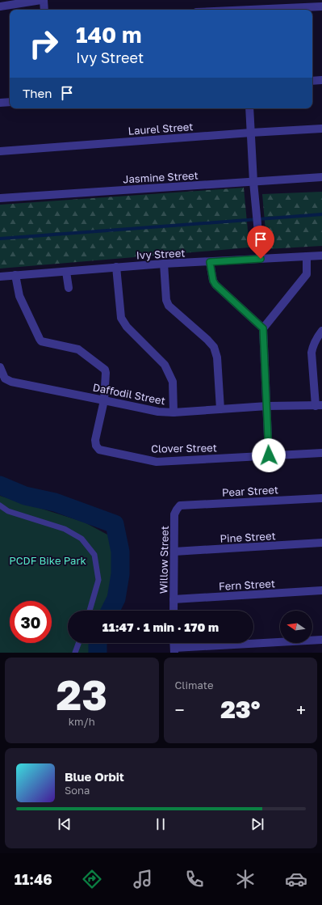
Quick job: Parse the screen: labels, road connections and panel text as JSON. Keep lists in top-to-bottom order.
{
  "streets": {
    "street": [
      "Laurel Street",
      "Jasmine Street",
      "Ivy Street",
      "Daffodil Street",
      "Clover Street",
      "Pear Street",
      "Pine Street",
      "Willow Street",
      "Fern Street"
    ]
  },
  "crossings": [
    ["Ivy Street", "Clover Street"],
    ["Daffodil Street", "Clover Street"],
    ["Pear Street", "Willow Street"],
    ["Pine Street", "Willow Street"],
    ["Willow Street", "Fern Street"]
  ],
  "parks": ["PCDF Bike Park"],
  "north": "left",
  "page": {
    "turn": ["140 m", "Ivy Street"],
    "then": "Then",
    "limit": "30",
    "trip": "11:47 · 1 min · 170 m",
    "tile": [
      ["23", "km/h"],
      "Climate"
    ],
    "heat": ["−", "23°", "+"],
    "song": ["Blue Orbit", "Sona"],
    "tabs": "11:46"
  }
}
